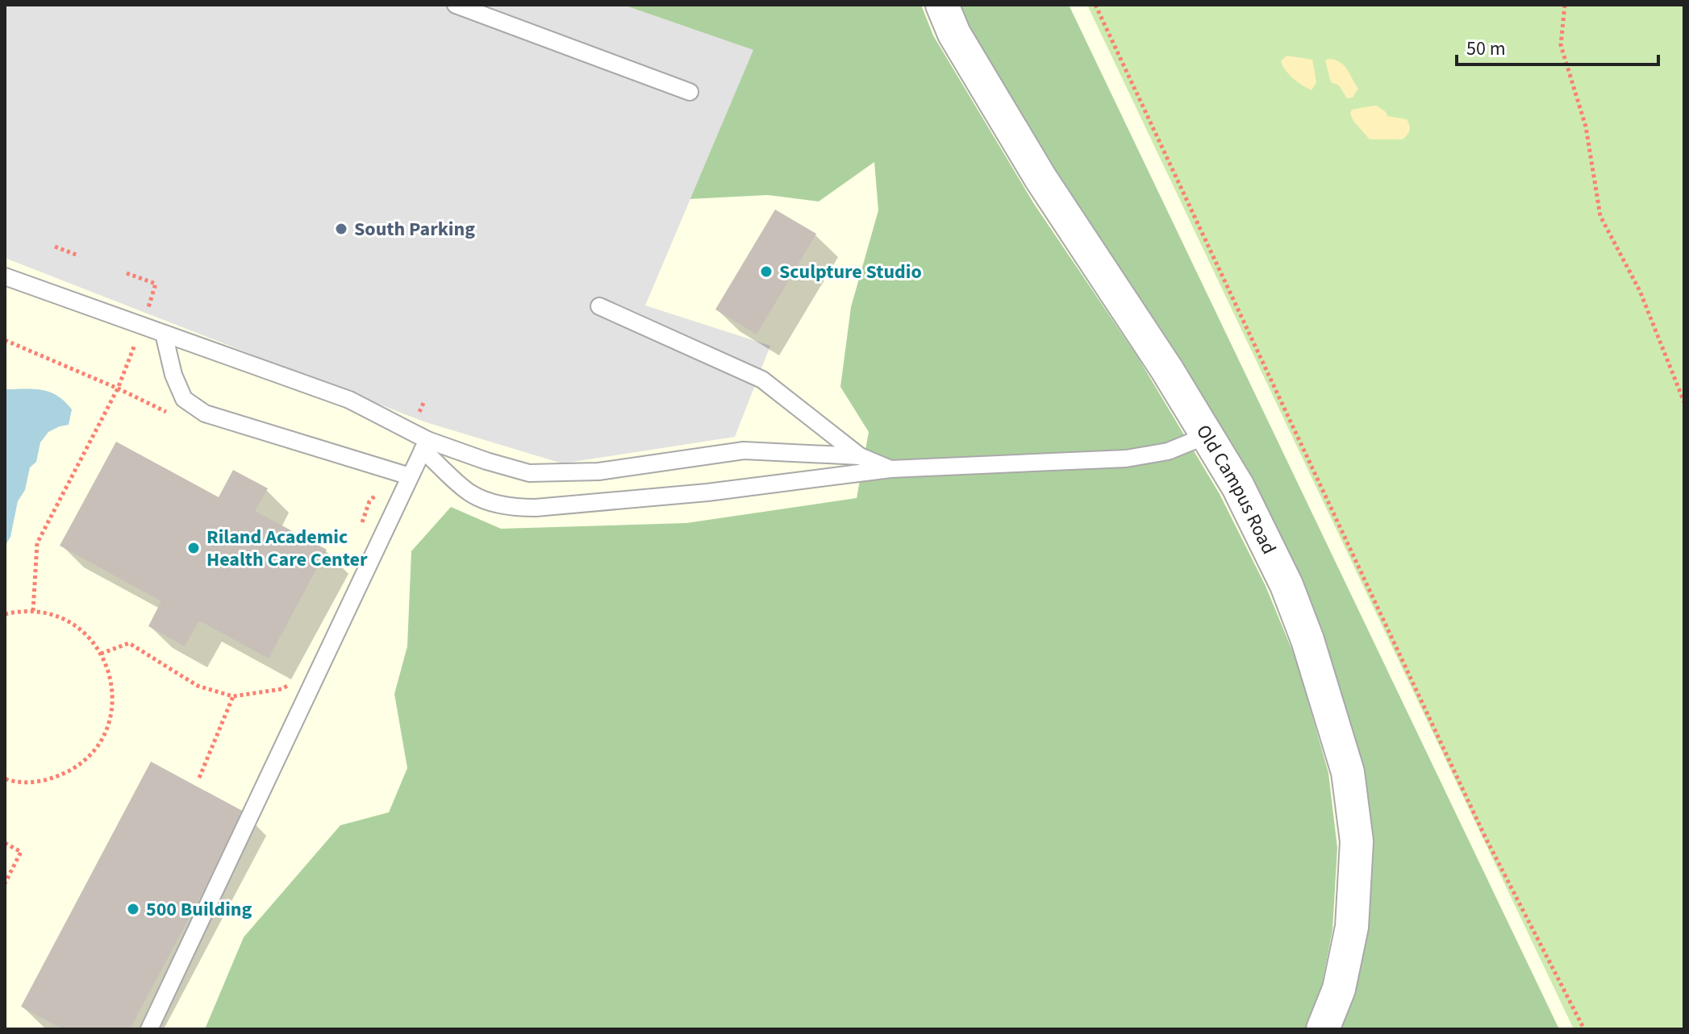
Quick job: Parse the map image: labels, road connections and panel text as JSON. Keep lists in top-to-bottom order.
{
  "streets": {
    "street": ["Old Campus Road"]
  },
  "places": [
    "South Parking",
    "Sculpture Studio",
    "Riland Academic Health Care Center",
    "500 Building"
  ],
  "scale_bar": "50 m"
}
